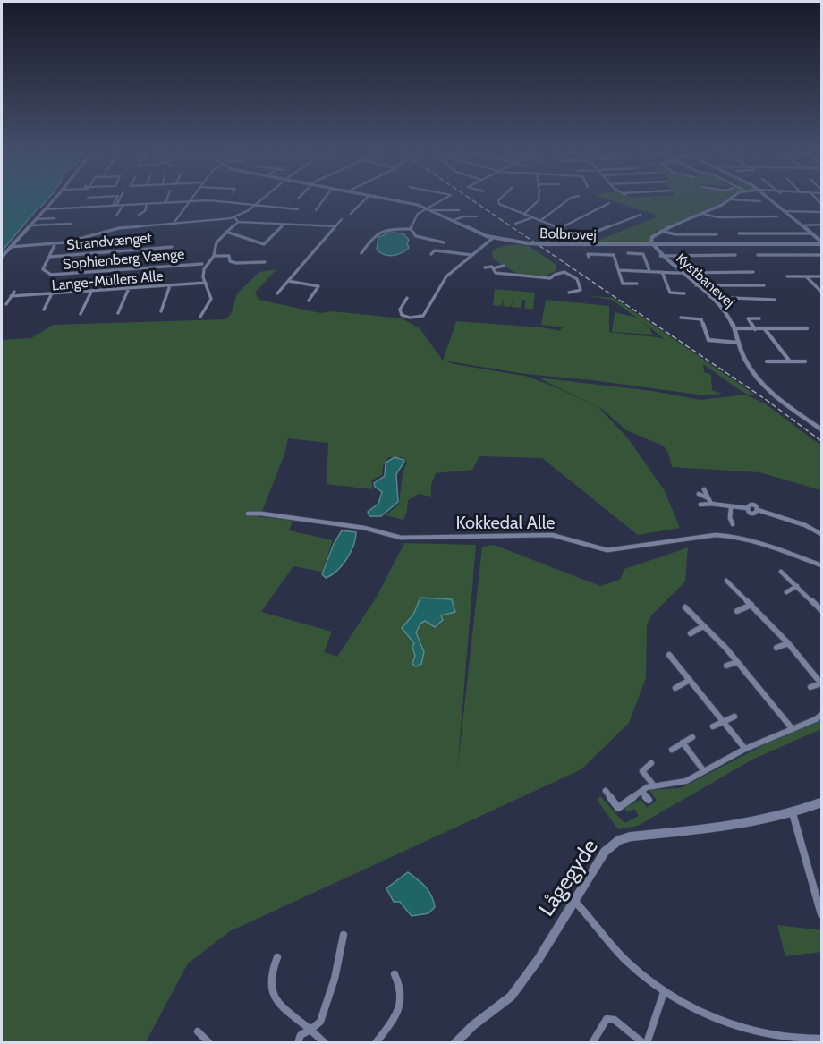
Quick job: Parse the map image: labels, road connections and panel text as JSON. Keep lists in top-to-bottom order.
{
  "streets": {
    "street": [
      "Bolbrovej",
      "Strandvænget",
      "Sophienberg Vænge",
      "Lange-Müllers Alle",
      "Kystbanevej",
      "Kokkedal Alle",
      "Lågegyde"
    ]
  },
  "crossings": [
    ["Bolbrovej", "Kystbanevej"],
    ["Strandvænget", "Sophienberg Vænge"]
  ]
}
